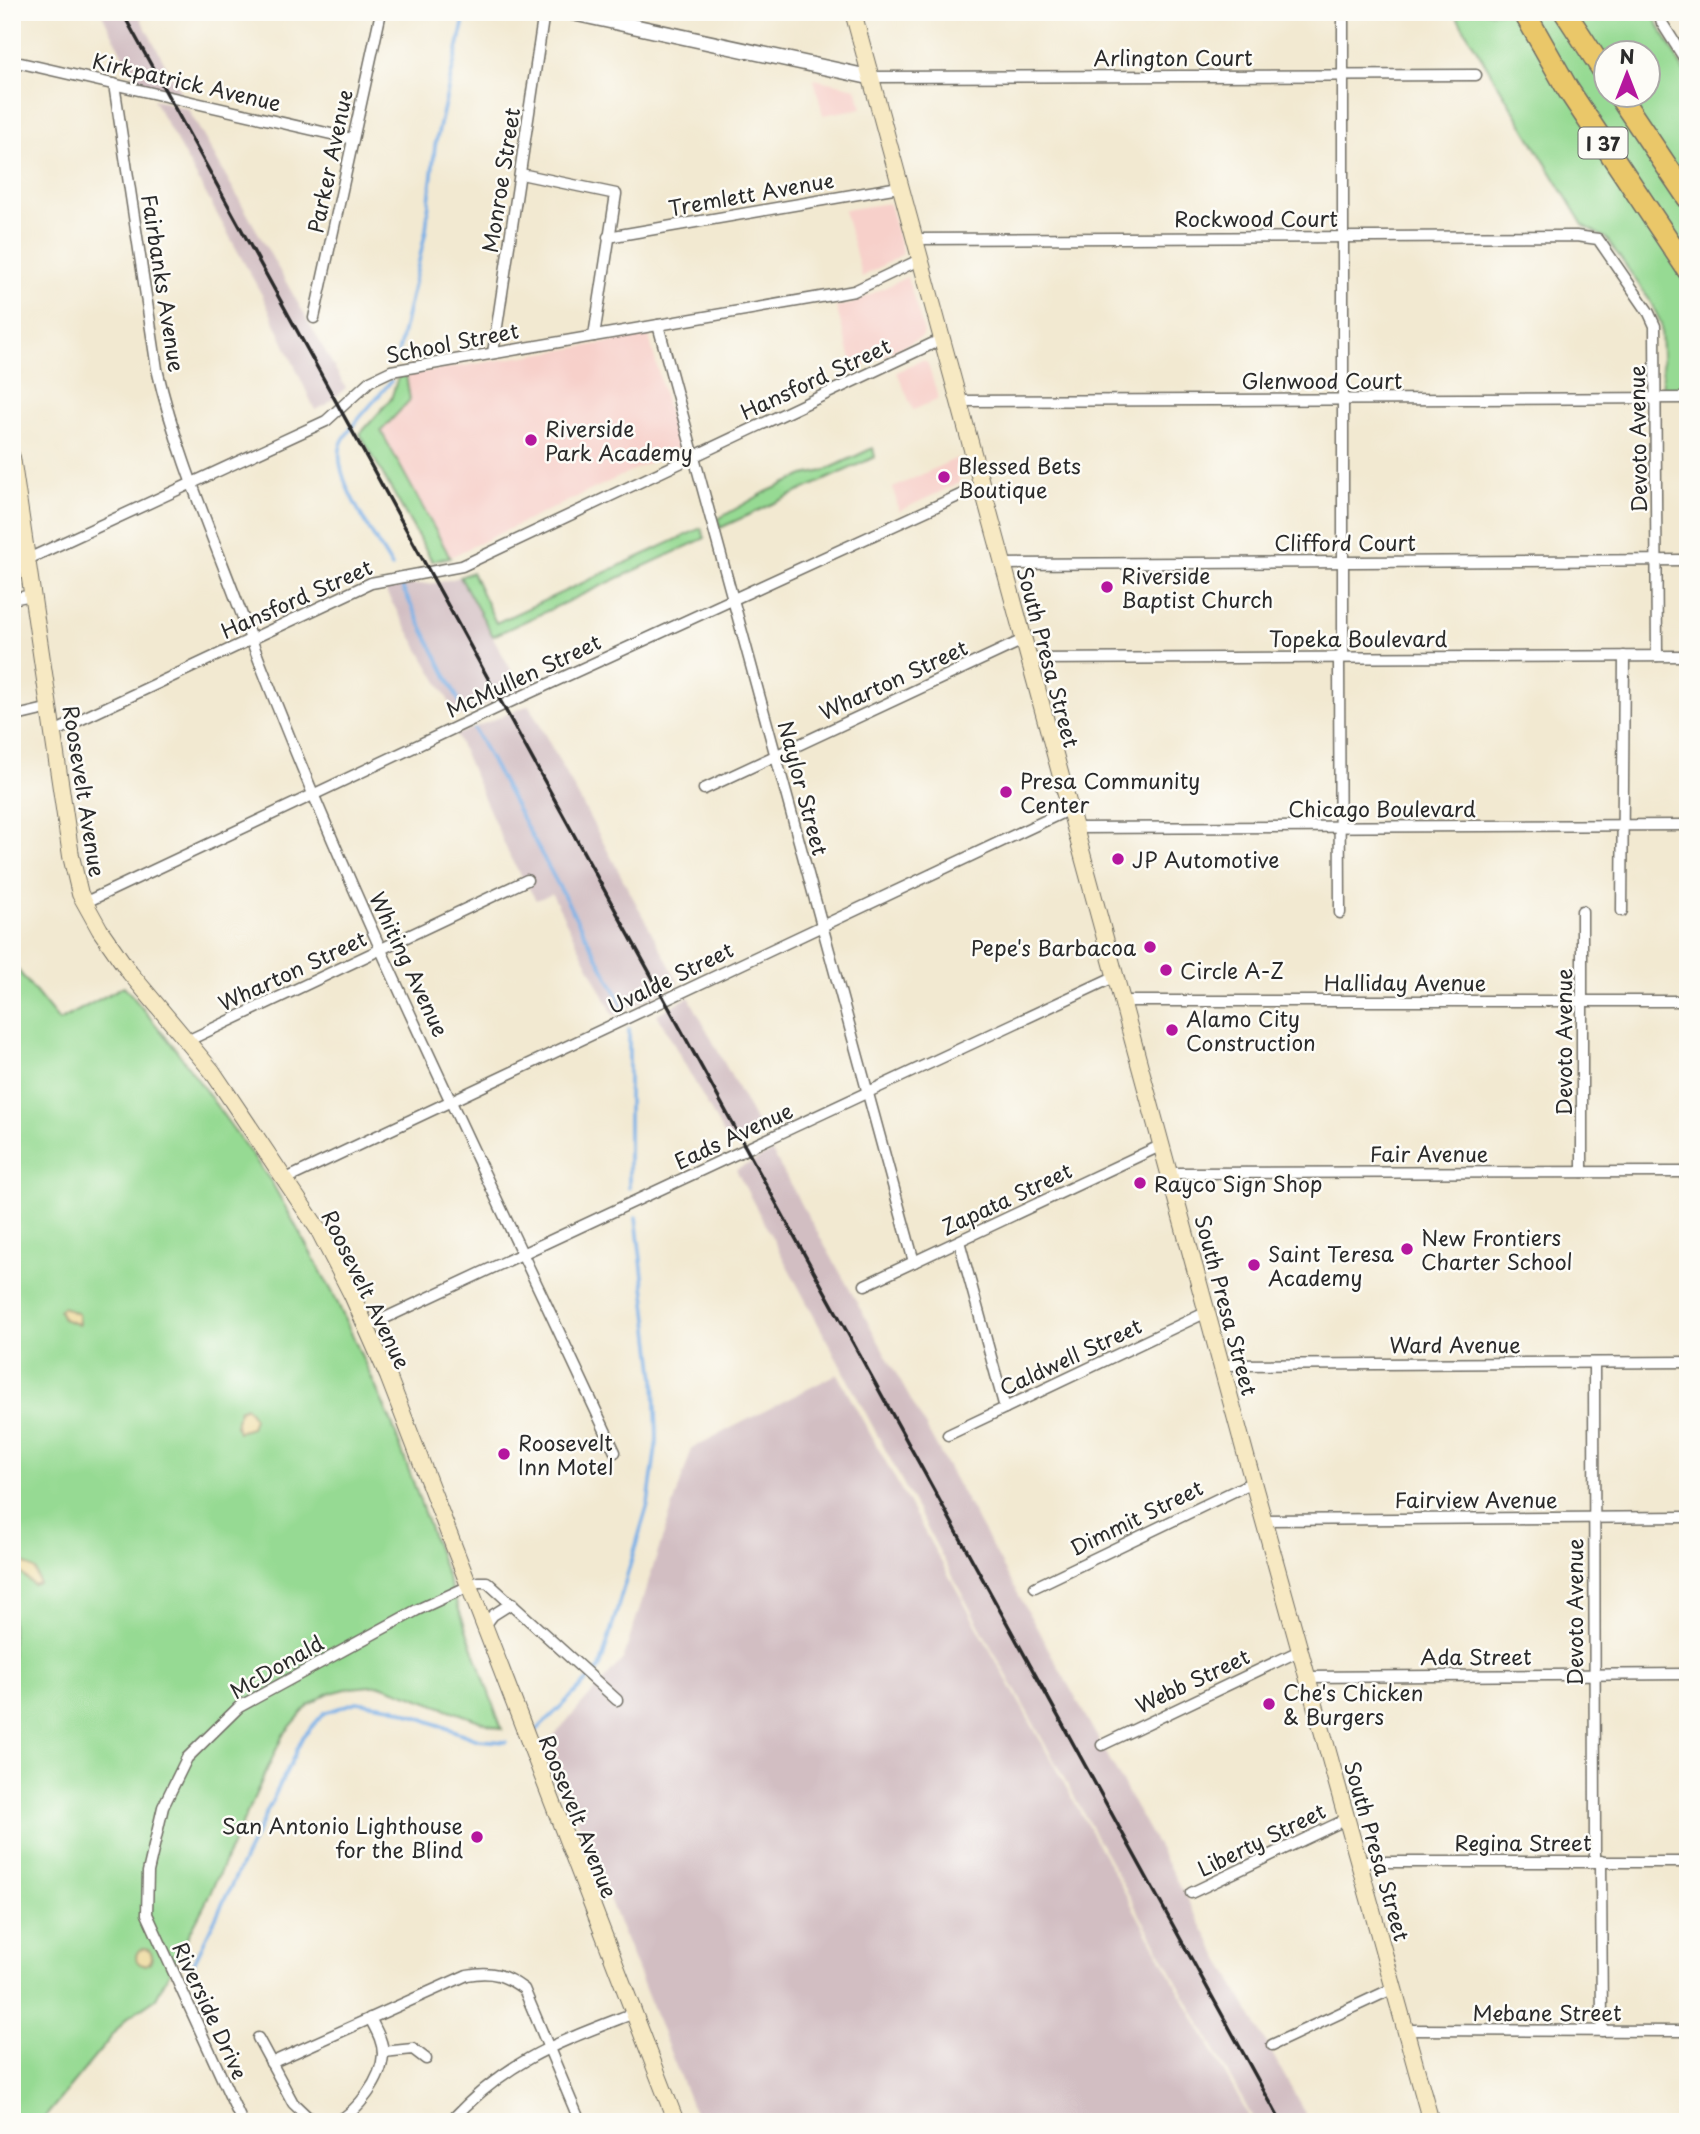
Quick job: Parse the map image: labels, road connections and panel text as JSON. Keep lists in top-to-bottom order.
{
  "streets": {
    "highway": ["I 37"],
    "main road": ["South Presa Street", "Roosevelt Avenue"],
    "street": [
      "Arlington Court",
      "Kirkpatrick Avenue",
      "Parker Avenue",
      "Monroe Street",
      "Tremlett Avenue",
      "Rockwood Court",
      "Fairbanks Avenue",
      "School Street",
      "Hansford Street",
      "Glenwood Court",
      "Devoto Avenue",
      "Clifford Court",
      "Topeka Boulevard",
      "McMullen Street",
      "Wharton Street",
      "Naylor Street",
      "Chicago Boulevard",
      "Whiting Avenue",
      "Uvalde Street",
      "Halliday Avenue",
      "Eads Avenue",
      "Fair Avenue",
      "Zapata Street",
      "Ward Avenue",
      "Caldwell Street",
      "Fairview Avenue",
      "Dimmit Street",
      "Ada Street",
      "McDonald",
      "Webb Street",
      "Liberty Street",
      "Regina Street",
      "Riverside Drive",
      "Mebane Street"
    ]
  },
  "crossings": [
    ["Arlington Court", "South Presa Street"],
    ["Kirkpatrick Avenue", "Parker Avenue"],
    ["Kirkpatrick Avenue", "Fairbanks Avenue"],
    ["Monroe Street", "School Street"],
    ["Tremlett Avenue", "South Presa Street"],
    ["Rockwood Court", "Devoto Avenue"],
    ["Rockwood Court", "South Presa Street"],
    ["Fairbanks Avenue", "School Street"],
    ["Fairbanks Avenue", "Whiting Avenue"],
    ["School Street", "South Presa Street"],
    ["School Street", "Naylor Street"],
    ["School Street", "Roosevelt Avenue"],
    ["School Street", "Whiting Avenue"],
    ["Hansford Street", "South Presa Street"],
    ["Hansford Street", "Naylor Street"],
    ["Hansford Street", "Roosevelt Avenue"],
    ["Hansford Street", "Whiting Avenue"],
    ["Glenwood Court", "Devoto Avenue"],
    ["Glenwood Court", "South Presa Street"],
    ["Devoto Avenue", "Clifford Court"],
    ["Devoto Avenue", "Topeka Boulevard"],
    ["Devoto Avenue", "Halliday Avenue"],
    ["Devoto Avenue", "Fair Avenue"],
    ["Devoto Avenue", "Ward Avenue"],
    ["Devoto Avenue", "Fairview Avenue"],
    ["Devoto Avenue", "Ada Street"],
    ["Devoto Avenue", "Regina Street"],
    ["Devoto Avenue", "Mebane Street"],
    ["Clifford Court", "South Presa Street"],
    ["Topeka Boulevard", "South Presa Street"],
    ["South Presa Street", "McMullen Street"],
    ["South Presa Street", "Wharton Street"],
    ["South Presa Street", "Chicago Boulevard"],
    ["South Presa Street", "Uvalde Street"],
    ["South Presa Street", "Halliday Avenue"],
    ["South Presa Street", "Eads Avenue"],
    ["South Presa Street", "Fair Avenue"],
    ["South Presa Street", "Zapata Street"],
    ["South Presa Street", "Ward Avenue"],
    ["South Presa Street", "Caldwell Street"],
    ["South Presa Street", "Fairview Avenue"],
    ["South Presa Street", "Dimmit Street"],
    ["South Presa Street", "Ada Street"],
    ["South Presa Street", "Webb Street"],
    ["South Presa Street", "Liberty Street"],
    ["South Presa Street", "Regina Street"],
    ["South Presa Street", "Mebane Street"],
    ["McMullen Street", "Naylor Street"],
    ["McMullen Street", "Roosevelt Avenue"],
    ["McMullen Street", "Whiting Avenue"],
    ["Wharton Street", "Naylor Street"],
    ["Wharton Street", "Roosevelt Avenue"],
    ["Wharton Street", "Whiting Avenue"],
    ["Naylor Street", "Uvalde Street"],
    ["Naylor Street", "Eads Avenue"],
    ["Naylor Street", "Zapata Street"],
    ["Roosevelt Avenue", "Uvalde Street"],
    ["Roosevelt Avenue", "Eads Avenue"],
    ["Roosevelt Avenue", "McDonald"],
    ["Whiting Avenue", "Uvalde Street"],
    ["Whiting Avenue", "Eads Avenue"],
    ["McDonald", "Riverside Drive"]
  ],
  "places": [
    "Riverside Park Academy",
    "Blessed Bets Boutique",
    "Riverside Baptist Church",
    "Presa Community Center",
    "JP Automotive",
    "Pepe's Barbacoa",
    "Circle A-Z",
    "Alamo City Construction",
    "Rayco Sign Shop",
    "New Frontiers Charter School",
    "Saint Teresa Academy",
    "Roosevelt Inn Motel",
    "Che's Chicken & Burgers",
    "San Antonio Lighthouse for the Blind"
  ],
  "north": "top"
}
